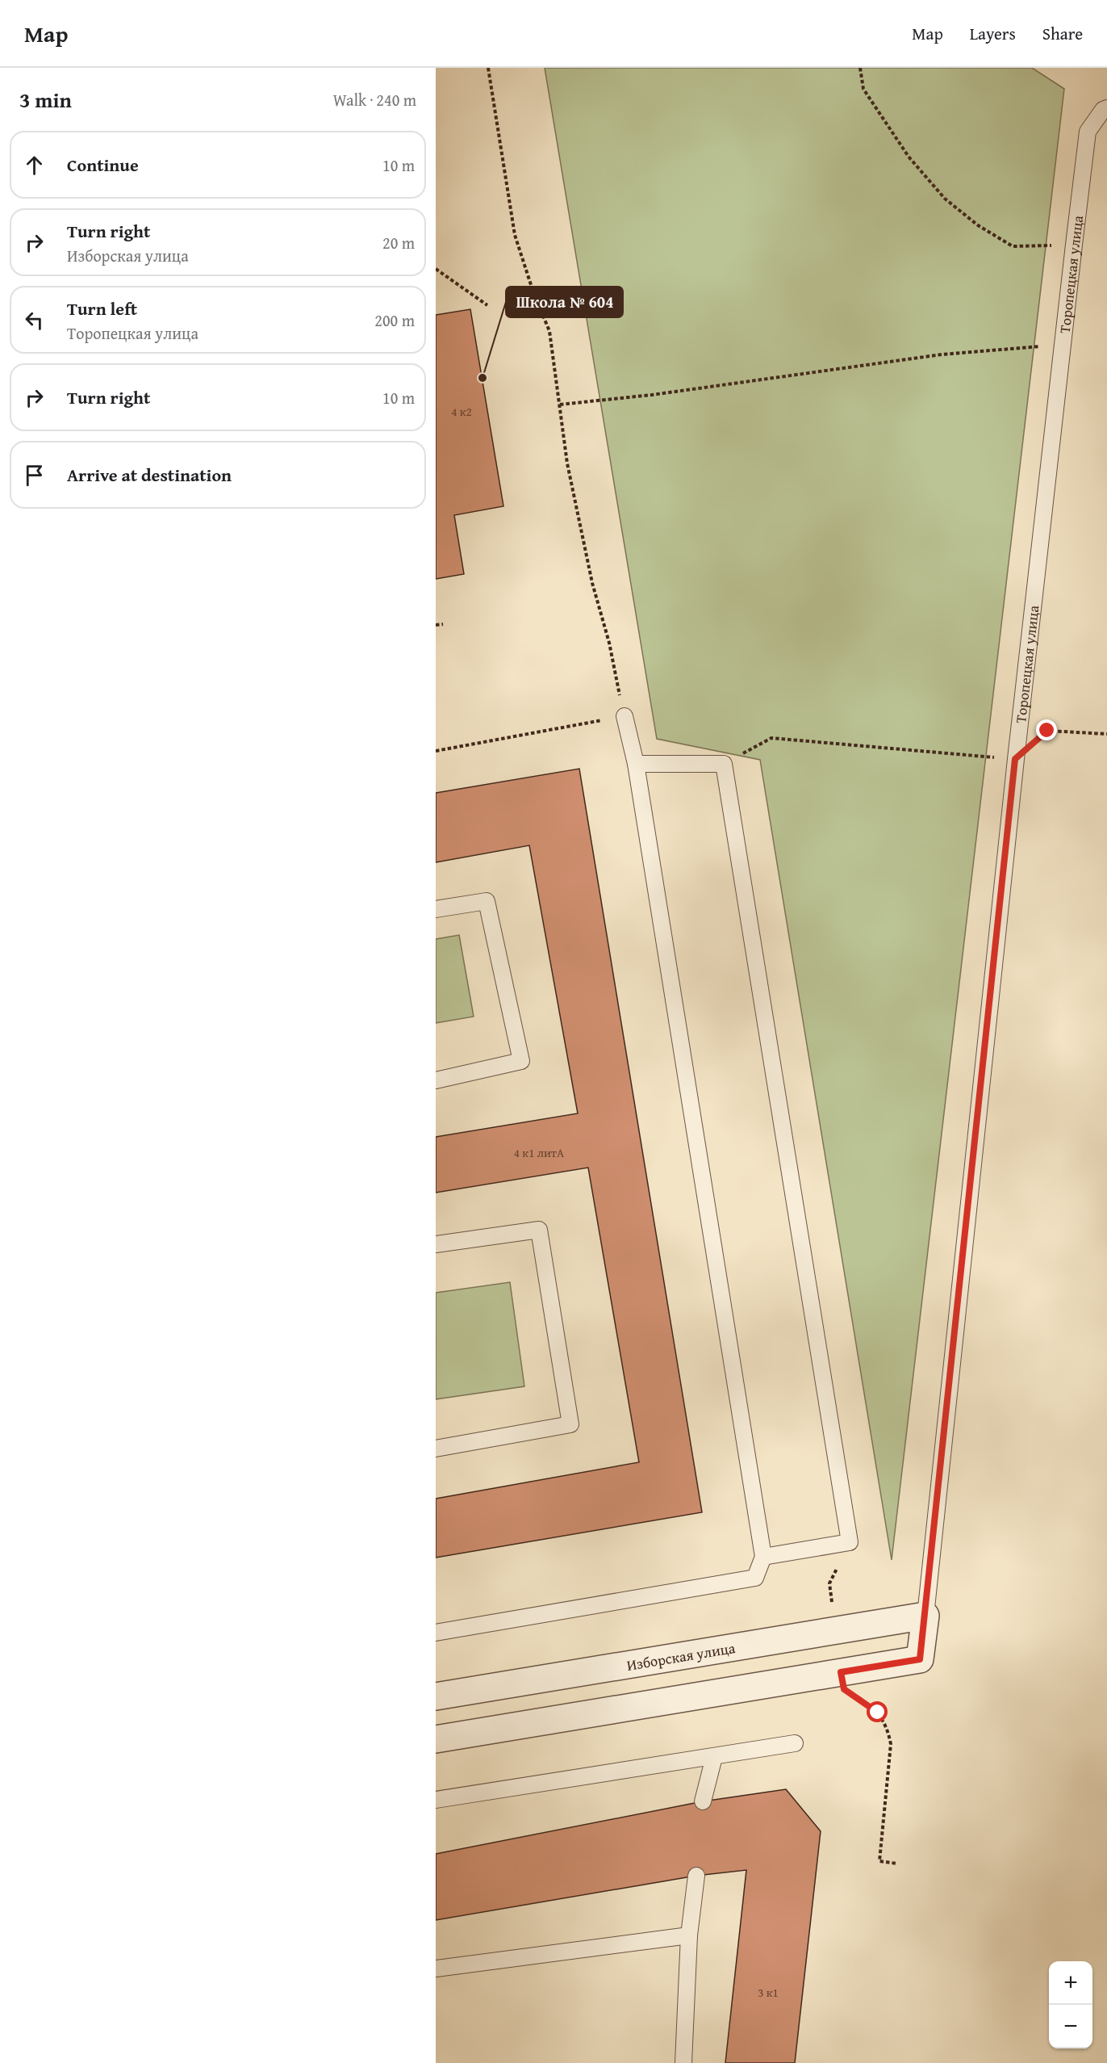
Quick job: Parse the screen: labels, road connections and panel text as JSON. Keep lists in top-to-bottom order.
{
  "streets": {
    "street": ["Торопецкая улица", "Изборская улица"]
  },
  "crossings": [
    ["Торопецкая улица", "Изборская улица"]
  ],
  "places": ["Школа № 604"],
  "house_numbers": ["4 к2", "4 к1 литА", "3 к1"],
  "page": {
    "header": "Map",
    "nav": ["Map", "Layers", "Share"],
    "heading": ["3 min", "Walk · 240 m"],
    "list": [
      ["Continue", "10 m"],
      ["Turn right", "Изборская улица", "20 m"],
      ["Turn left", "Торопецкая улица", "200 m"],
      ["Turn right", "10 m"],
      "Arrive at destination"
    ],
    "map_buttons": ["+", "−"]
  }
}
